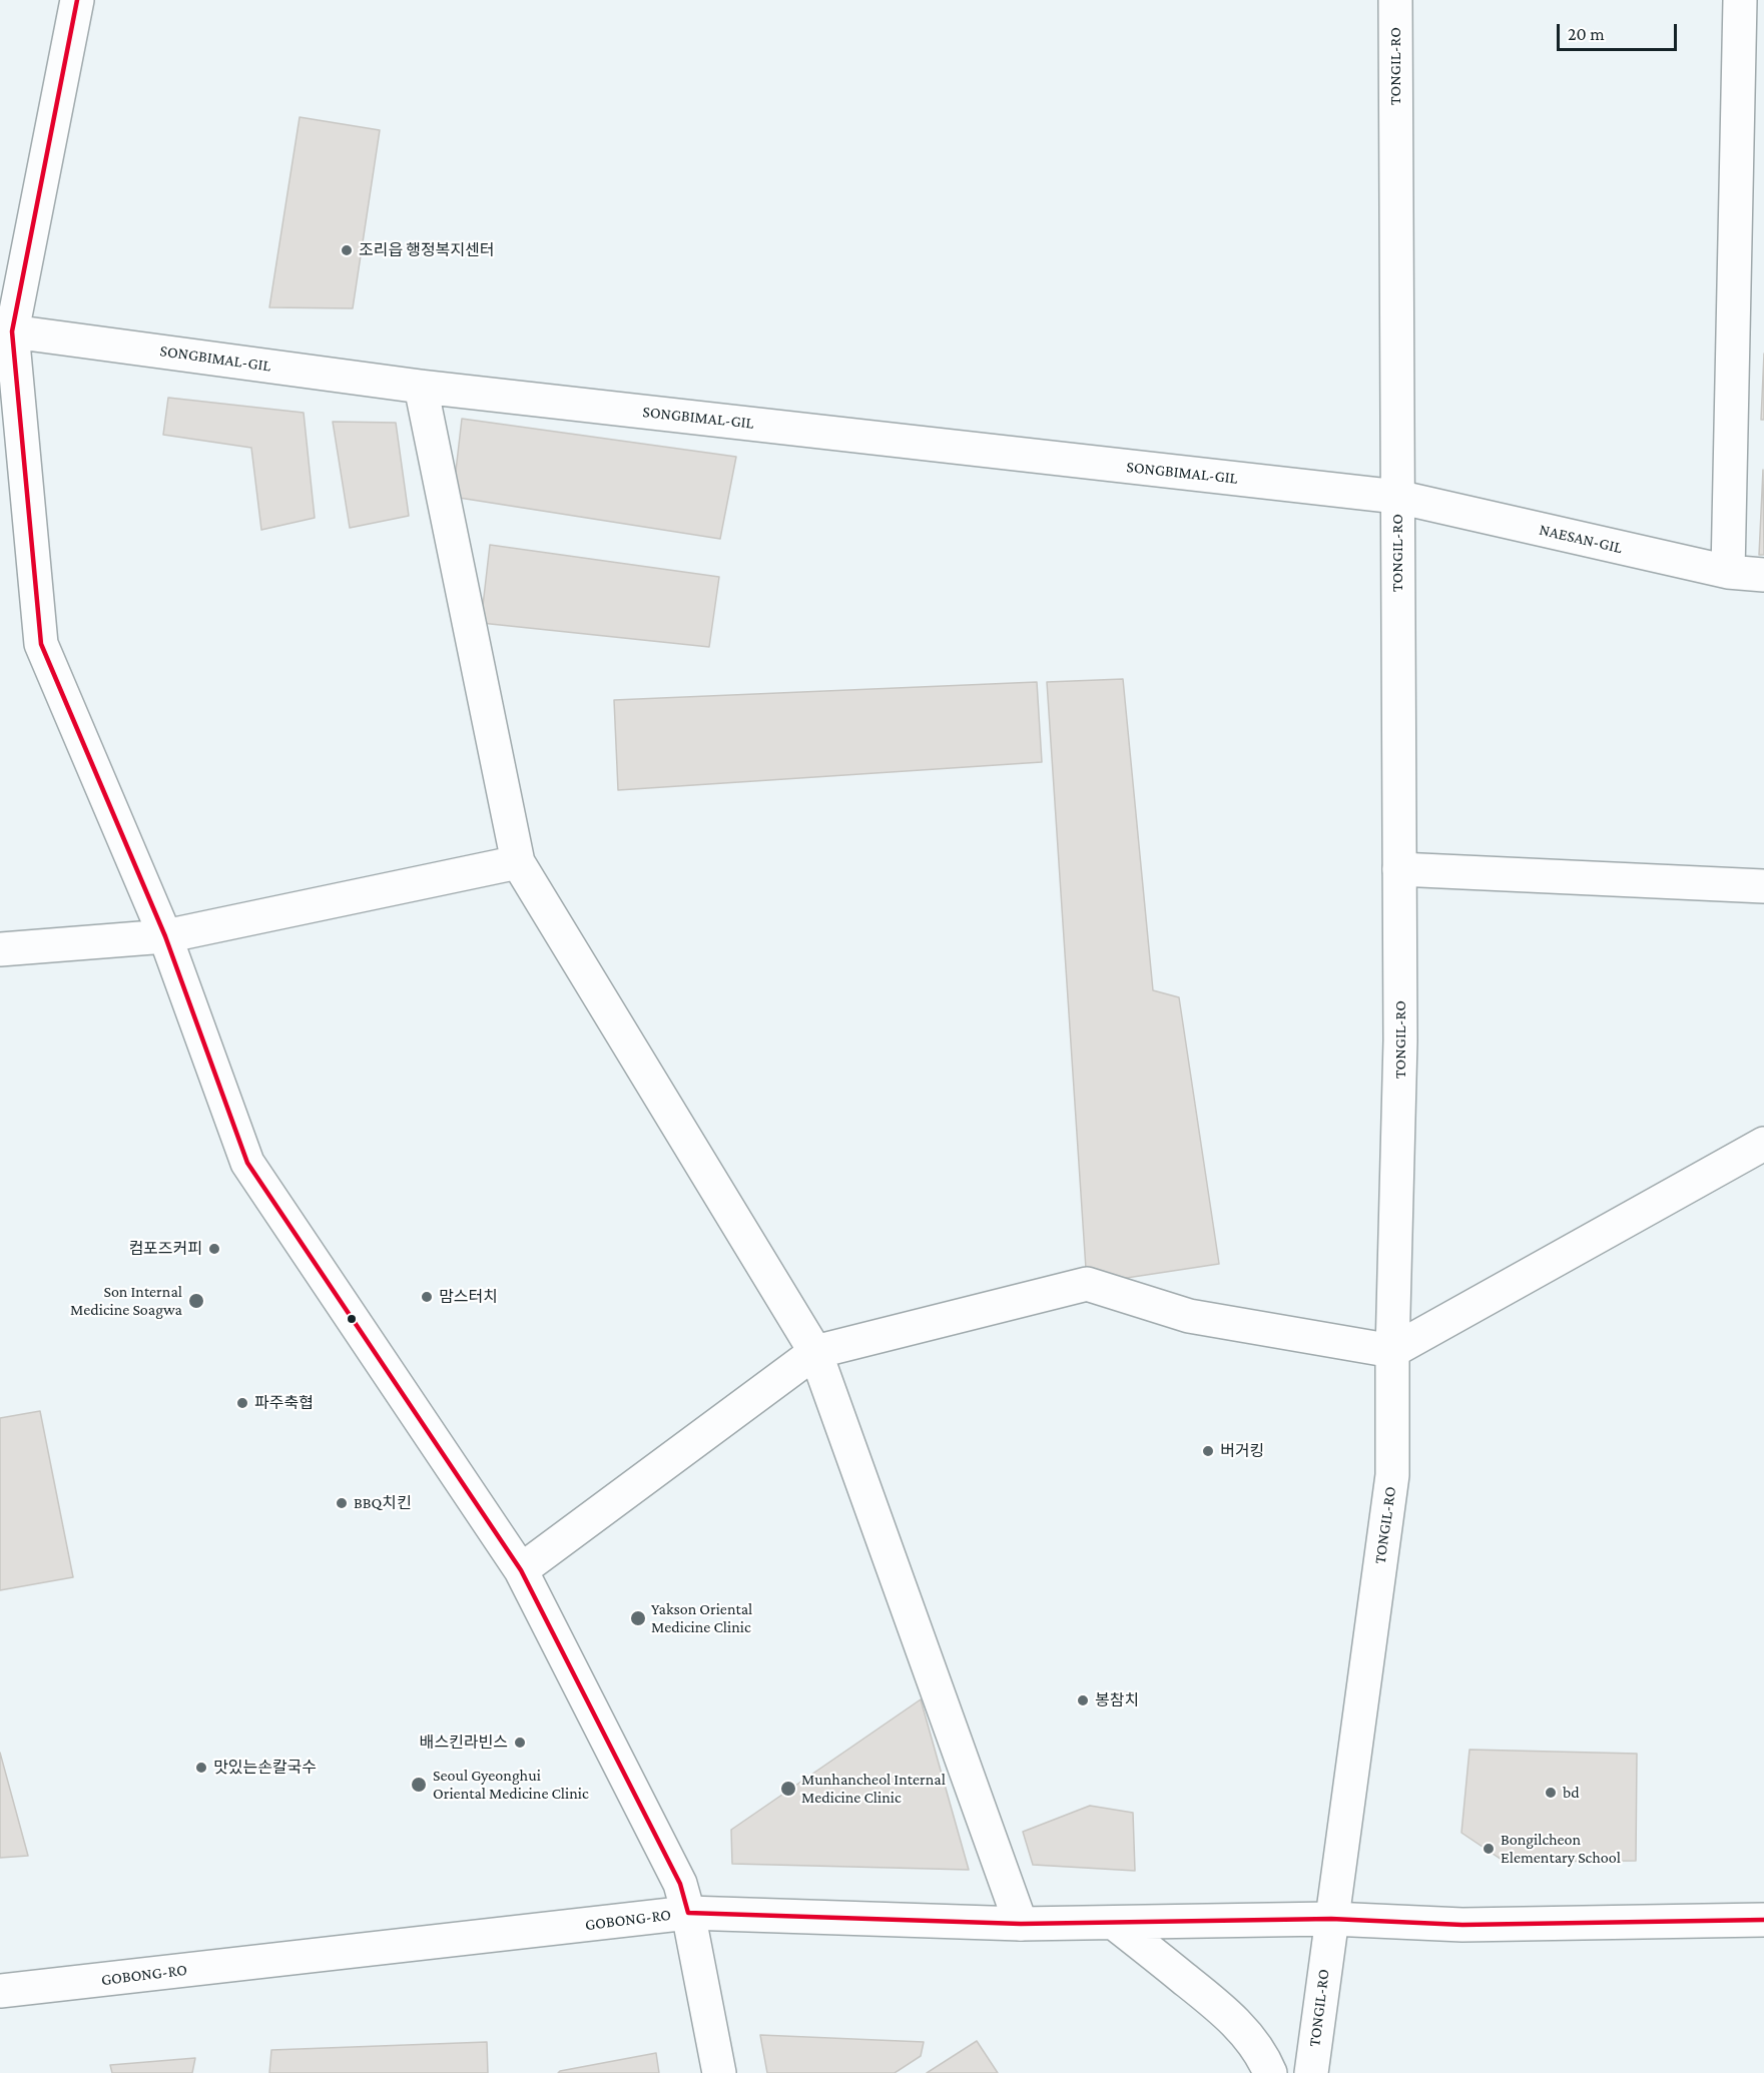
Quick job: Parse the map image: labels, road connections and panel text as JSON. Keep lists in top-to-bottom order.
{
  "streets": {
    "street": [
      "TONGIL-RO",
      "SONGBIMAL-GIL",
      "NAESAN-GIL",
      "GOBONG-RO"
    ]
  },
  "crossings": [
    ["TONGIL-RO", "SONGBIMAL-GIL"],
    ["TONGIL-RO", "NAESAN-GIL"],
    ["TONGIL-RO", "GOBONG-RO"],
    ["SONGBIMAL-GIL", "NAESAN-GIL"]
  ],
  "places": [
    "조리읍 행정복지센터",
    "컴포즈커피",
    "맘스터치",
    "Son Internal Medicine Soagwa",
    "파주축협",
    "버거킹",
    "BBQ치킨",
    "Yakson Oriental Medicine Clinic",
    "봉참치",
    "배스킨라빈스",
    "맛있는손칼국수",
    "Seoul Gyeonghui Oriental Medicine Clinic",
    "Munhancheol Internal Medicine Clinic",
    "bd",
    "Bongilcheon Elementary School"
  ],
  "scale_bar": "20 m"
}
